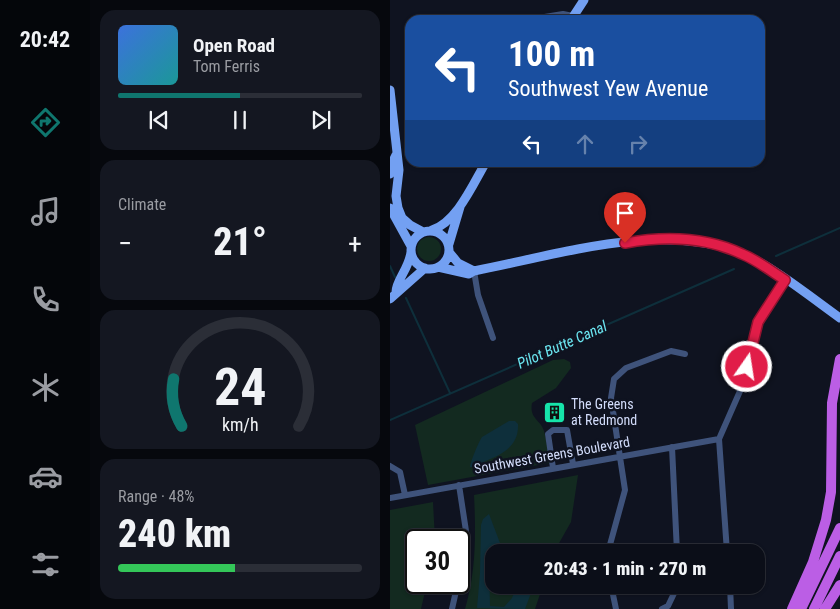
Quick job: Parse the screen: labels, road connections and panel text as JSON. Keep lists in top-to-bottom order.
{
  "streets": {
    "street": ["Southwest Greens Boulevard"]
  },
  "water": ["Pilot Butte Canal"],
  "places": {
    "building": ["The Greens at Redmond"]
  },
  "page": {
    "tabs": "20:42",
    "turn": ["100 m", "Southwest Yew Avenue"],
    "song": ["Open Road", "Tom Ferris"],
    "tile": [
      "Climate",
      ["Range · 48%", "240 km"]
    ],
    "heat": ["−", "21°", "+"],
    "limit": "30",
    "trip": "20:43 · 1 min · 270 m",
    "gauge": ["24", "km/h"]
  }
}
